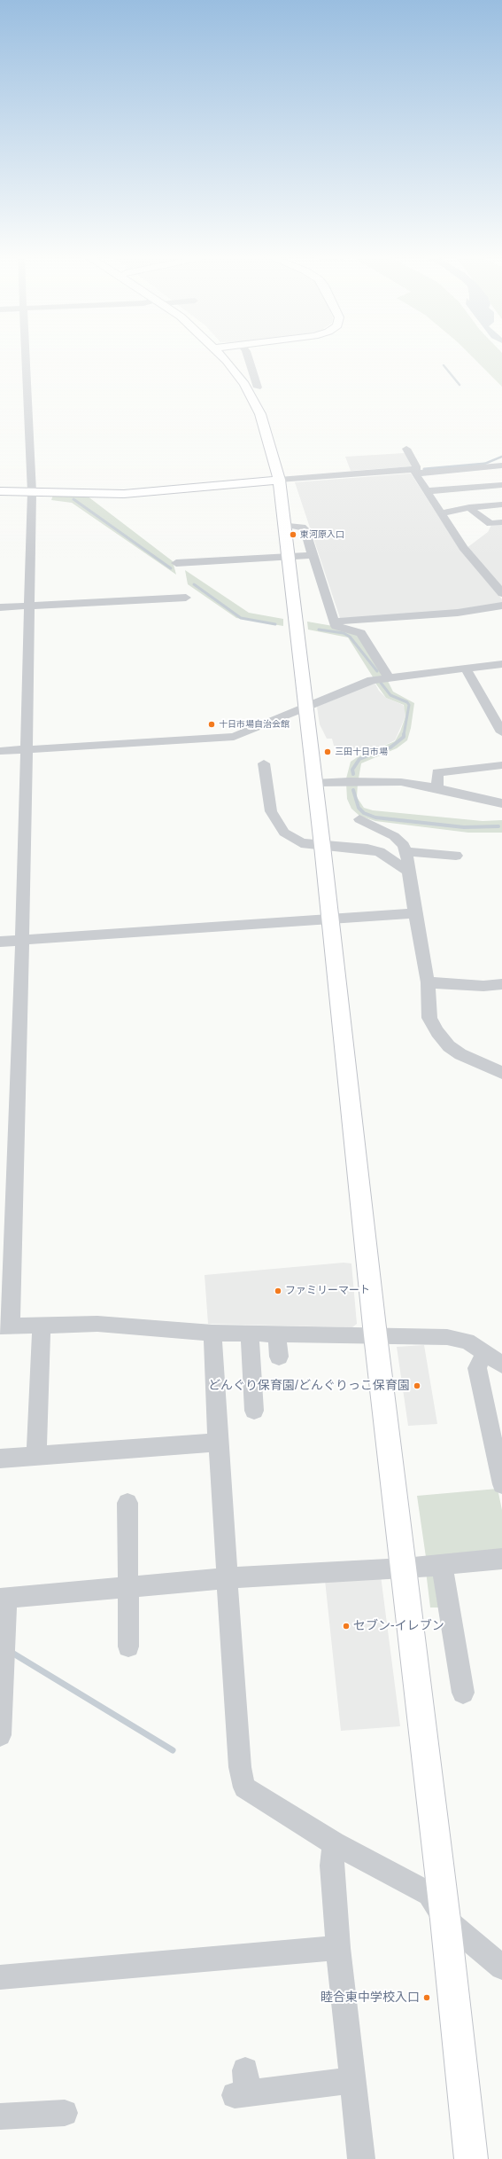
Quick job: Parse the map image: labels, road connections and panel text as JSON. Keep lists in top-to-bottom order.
{
  "places": [
    "東河原入口",
    "十日市場自治会館",
    "三田十日市場",
    "ファミリーマート",
    "どんぐり保育園/どんぐりっこ保育園",
    "セブン-イレブン",
    "睦合東中学校入口"
  ]
}
